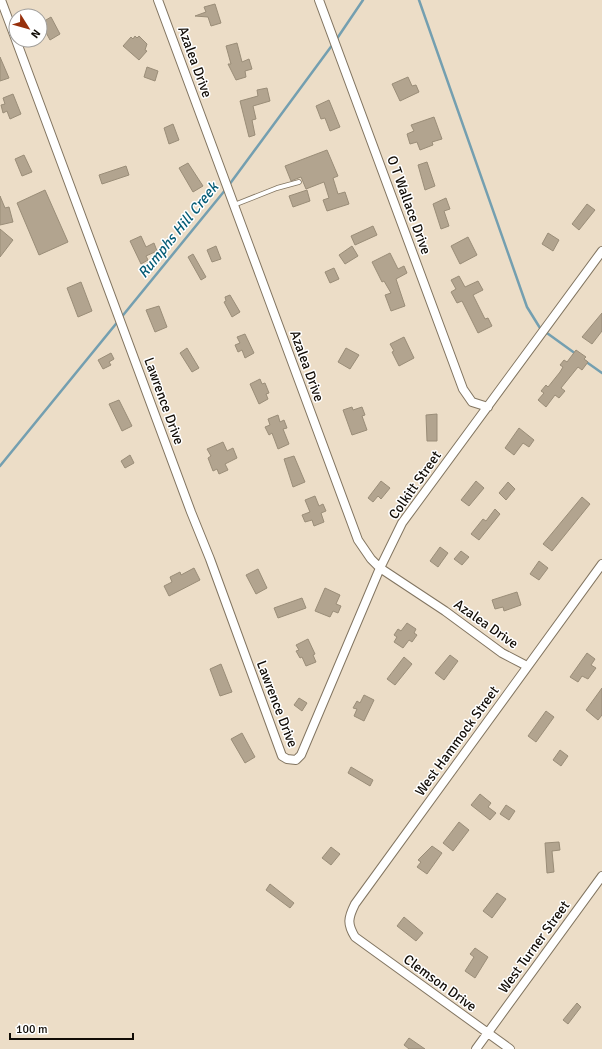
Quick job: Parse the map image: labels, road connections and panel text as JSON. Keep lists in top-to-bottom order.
{
  "streets": {
    "street": [
      "Azalea Drive",
      "O T Wallace Drive",
      "Lawrence Drive",
      "Colkitt Street",
      "West Hammock Street",
      "West Turner Street",
      "Clemson Drive"
    ]
  },
  "crossings": [
    ["Azalea Drive", "Colkitt Street"],
    ["Azalea Drive", "West Hammock Street"],
    ["O T Wallace Drive", "Colkitt Street"],
    ["Lawrence Drive", "Colkitt Street"],
    ["West Hammock Street", "Clemson Drive"],
    ["West Turner Street", "Clemson Drive"]
  ],
  "water": ["Rumphs Hill Creek"],
  "scale_bar": "100 m",
  "north": "bottom right"
}
